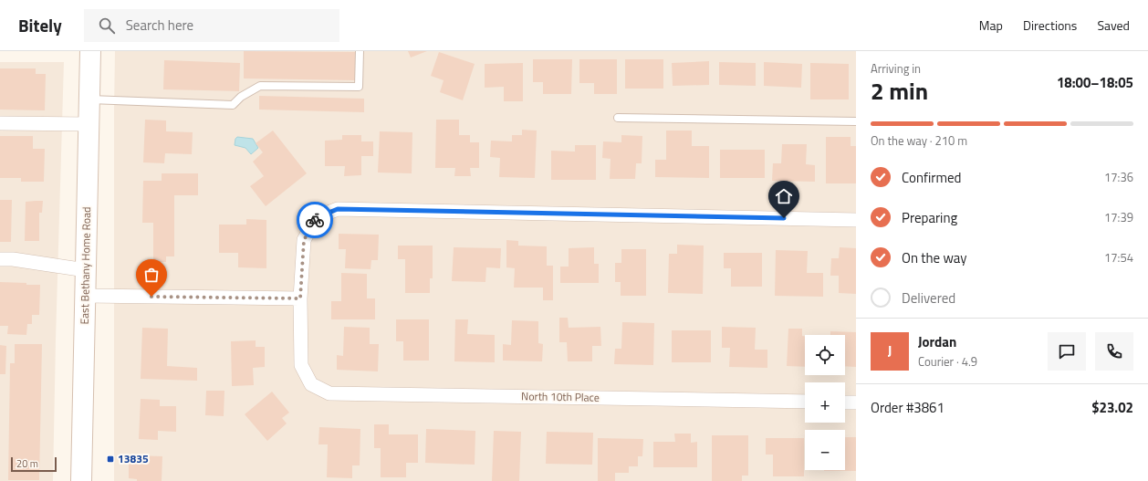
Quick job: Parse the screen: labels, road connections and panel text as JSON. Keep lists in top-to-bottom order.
{
  "streets": {
    "main road": ["East Bethany Home Road"],
    "street": ["North 10th Place"]
  },
  "places": {
    "transit": ["13835"]
  },
  "scale_bar": "20 m",
  "page": {
    "header": "Bitely",
    "search": "Search here",
    "nav": ["Map", "Directions", "Saved"],
    "heading": ["2 min", "Arriving in", "18:00–18:05"],
    "panel": [
      "Jordan",
      "Courier · 4.9",
      "Order #3861",
      "$23.02"
    ],
    "bar": "On the way · 210 m",
    "list": [
      ["Confirmed", "17:36"],
      ["Preparing", "17:39"],
      ["On the way", "17:54"],
      "Delivered"
    ],
    "round": "J",
    "map_buttons": ["+", "−"],
    "scale": "20 m"
  }
}
